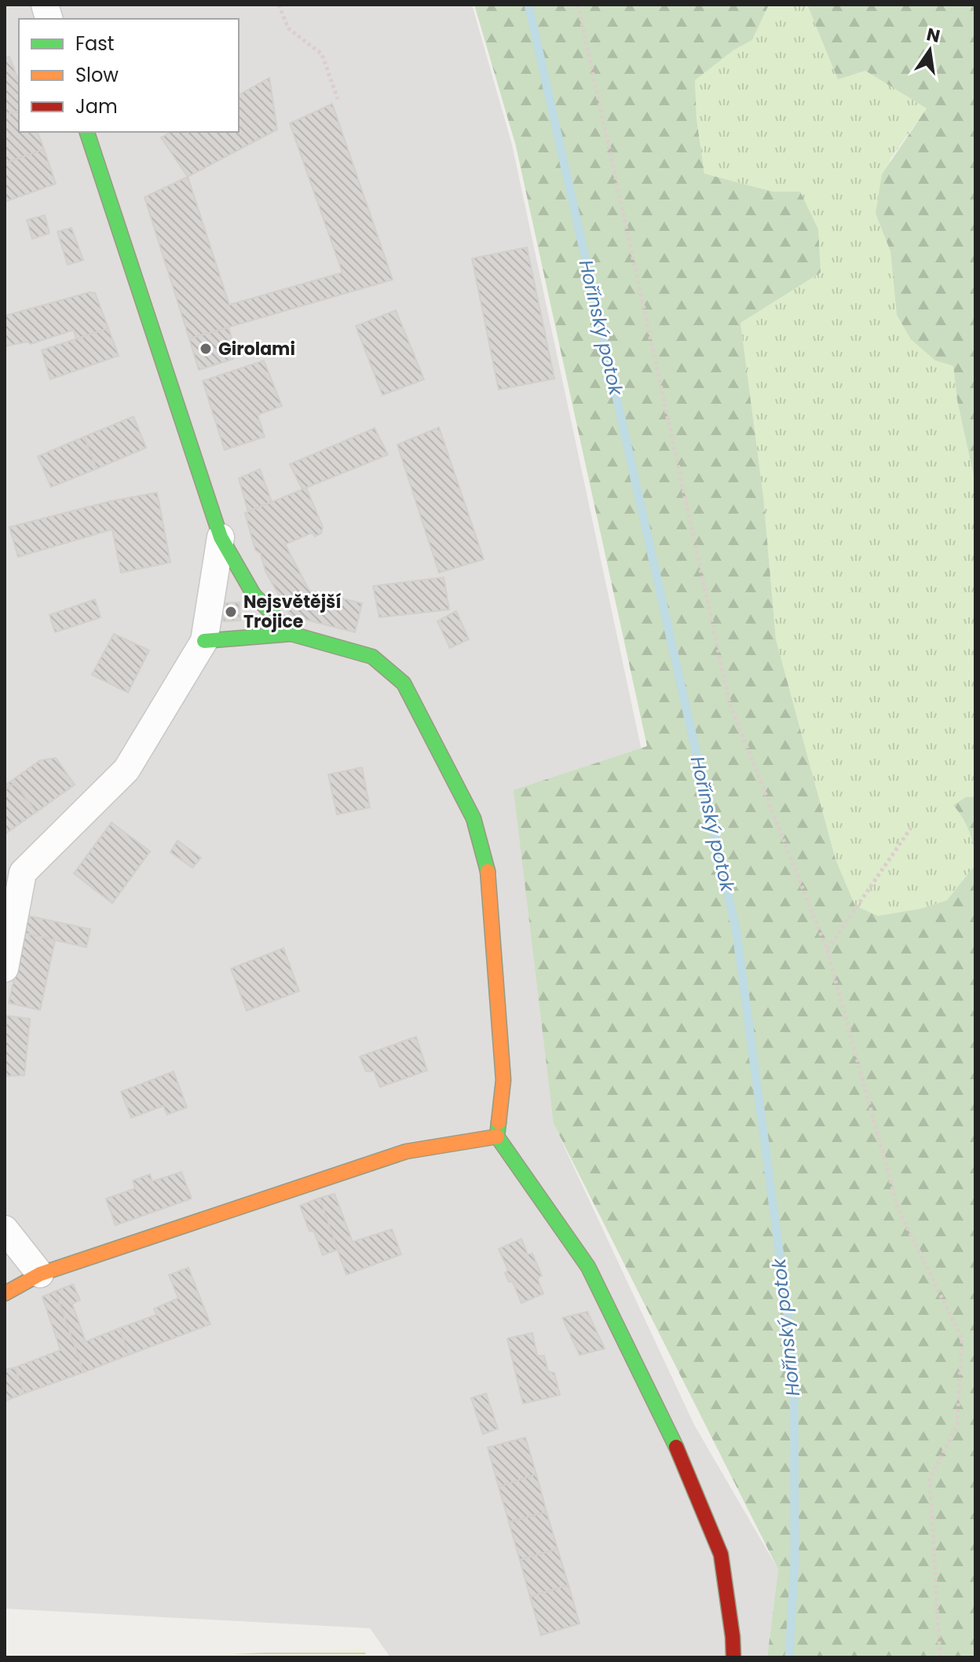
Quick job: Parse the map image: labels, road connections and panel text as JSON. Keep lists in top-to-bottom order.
{
  "water": ["Hořínský potok"],
  "places": ["Girolami", "Nejsvětější Trojice"],
  "legend": ["Fast", "Slow", "Jam"],
  "north": "top"
}
